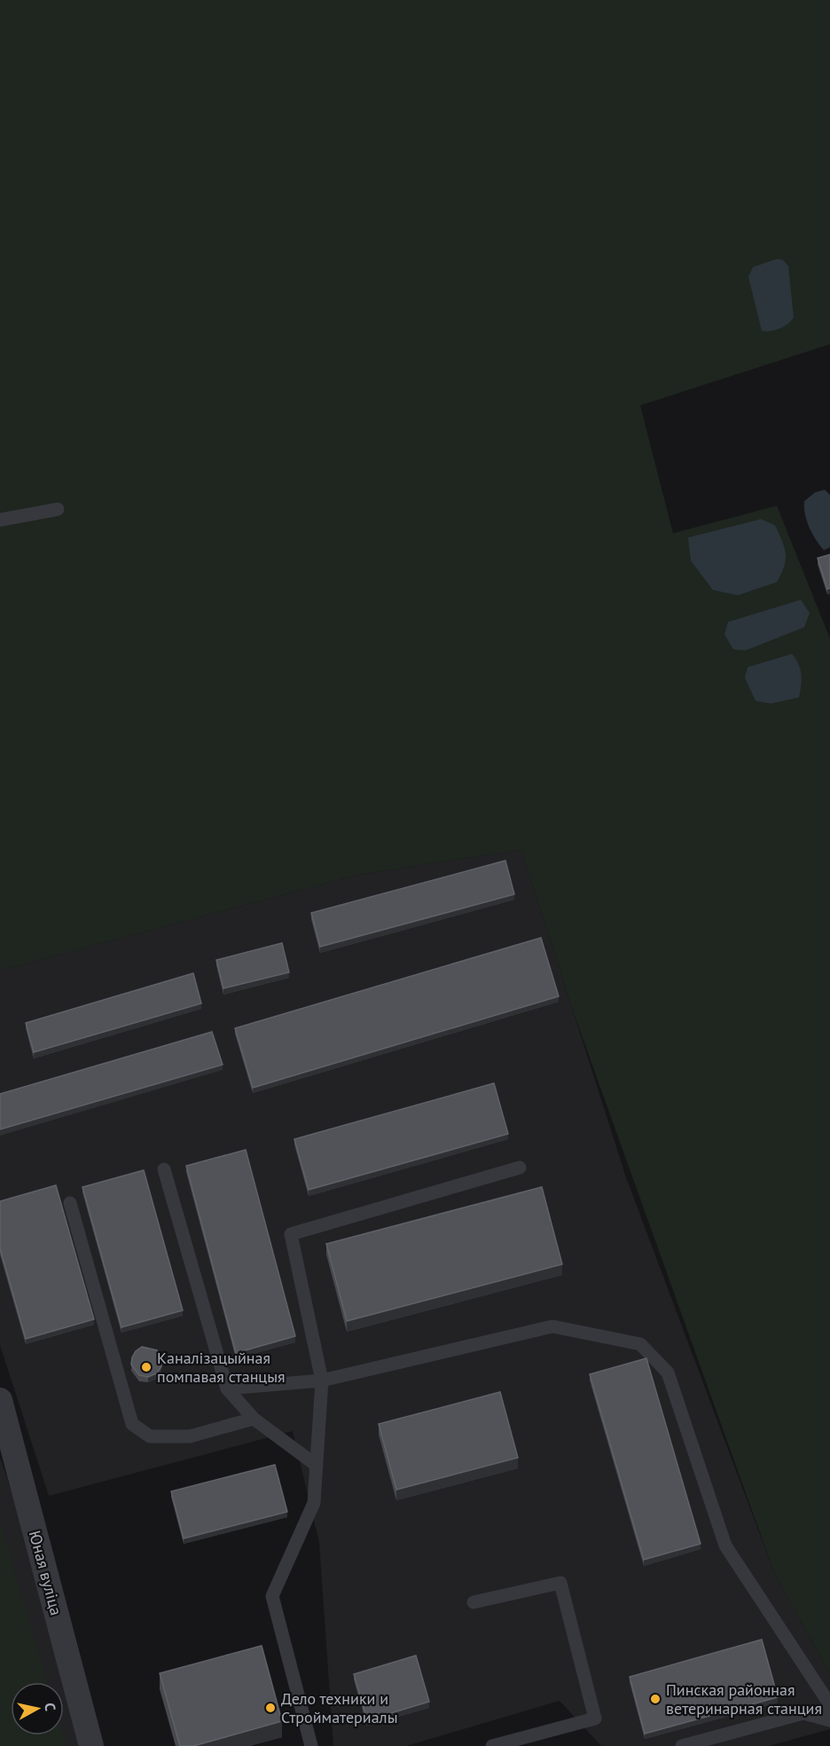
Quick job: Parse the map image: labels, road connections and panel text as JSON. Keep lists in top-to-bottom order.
{
  "streets": {
    "street": ["Юная вуліца"]
  },
  "places": ["Каналізацыйная помпавая станцыя", "Пинская районная ветеринарная станция", "Дело техники и Стройматериалы"],
  "north": "right"
}
